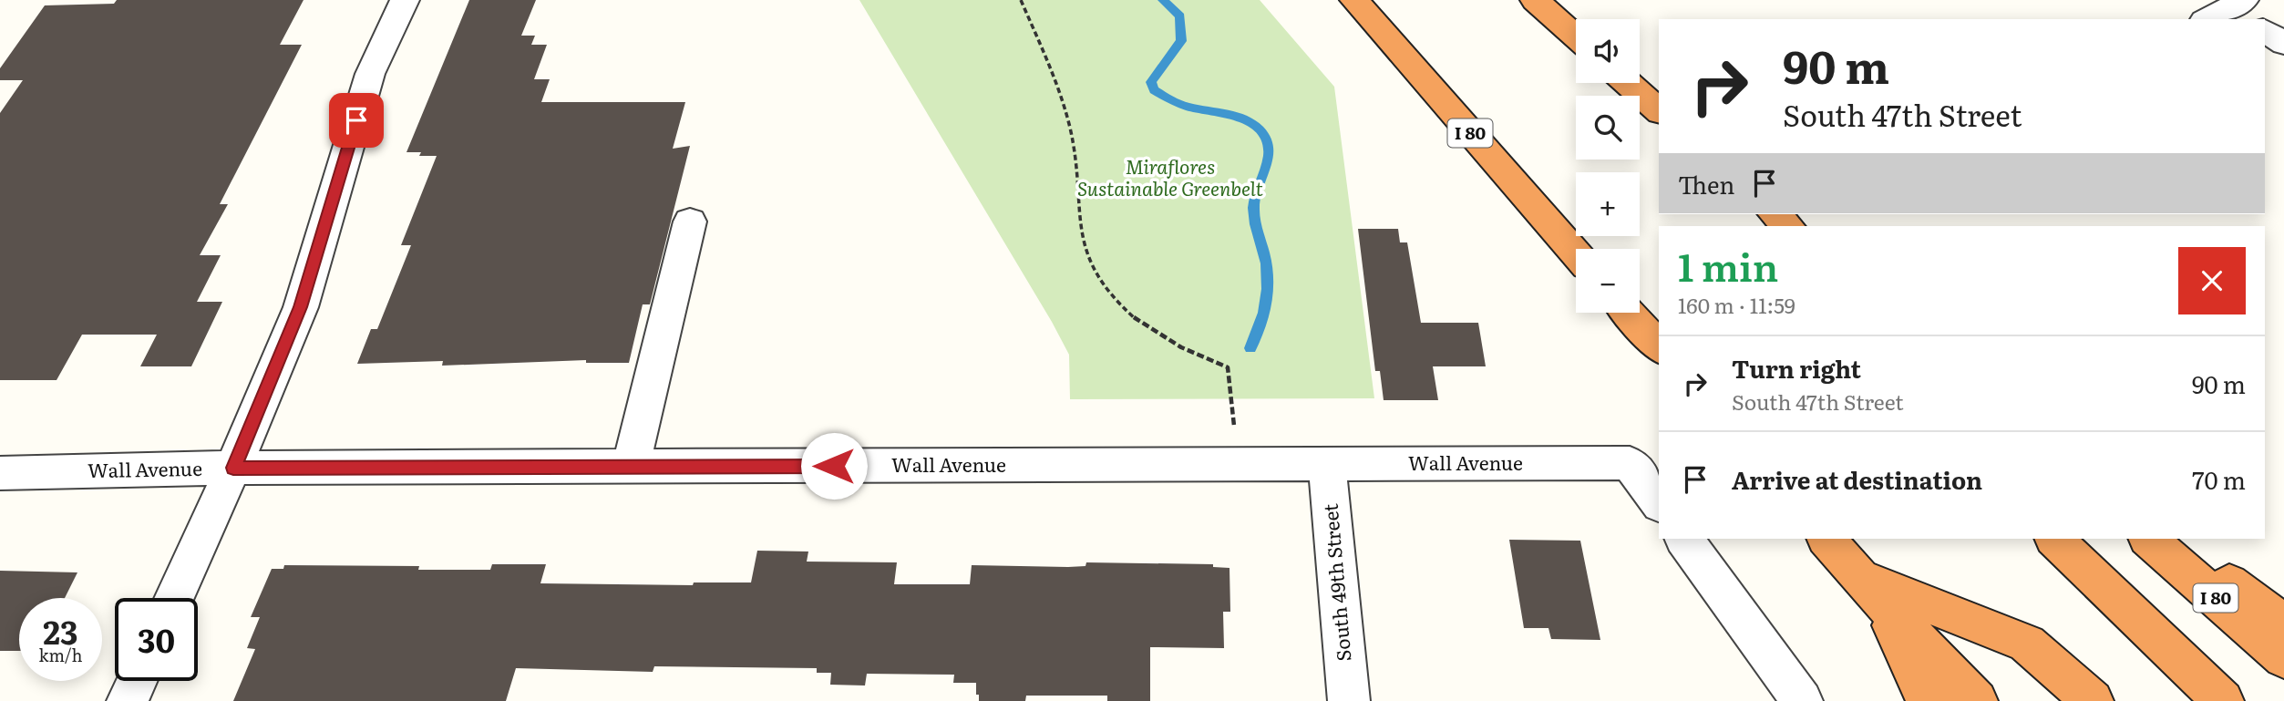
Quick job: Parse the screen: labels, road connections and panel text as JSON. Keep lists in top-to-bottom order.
{
  "streets": {
    "highway": ["I 80"],
    "street": ["Wall Avenue", "South 49th Street"]
  },
  "crossings": [
    ["Wall Avenue", "South 49th Street"]
  ],
  "parks": ["Miraflores Sustainable Greenbelt"],
  "page": {
    "map_buttons": ["+", "−"],
    "turn": ["90 m", "South 47th Street"],
    "then": "Then",
    "heading": ["1 min", "160 m · 11:59"],
    "list": [
      {
        "name": "Turn right",
        "note": "South 47th Street",
        "value": "90 m"
      },
      {
        "name": "Arrive at destination",
        "value": "70 m"
      }
    ],
    "speed": "23 km/h",
    "limit": "30"
  }
}
